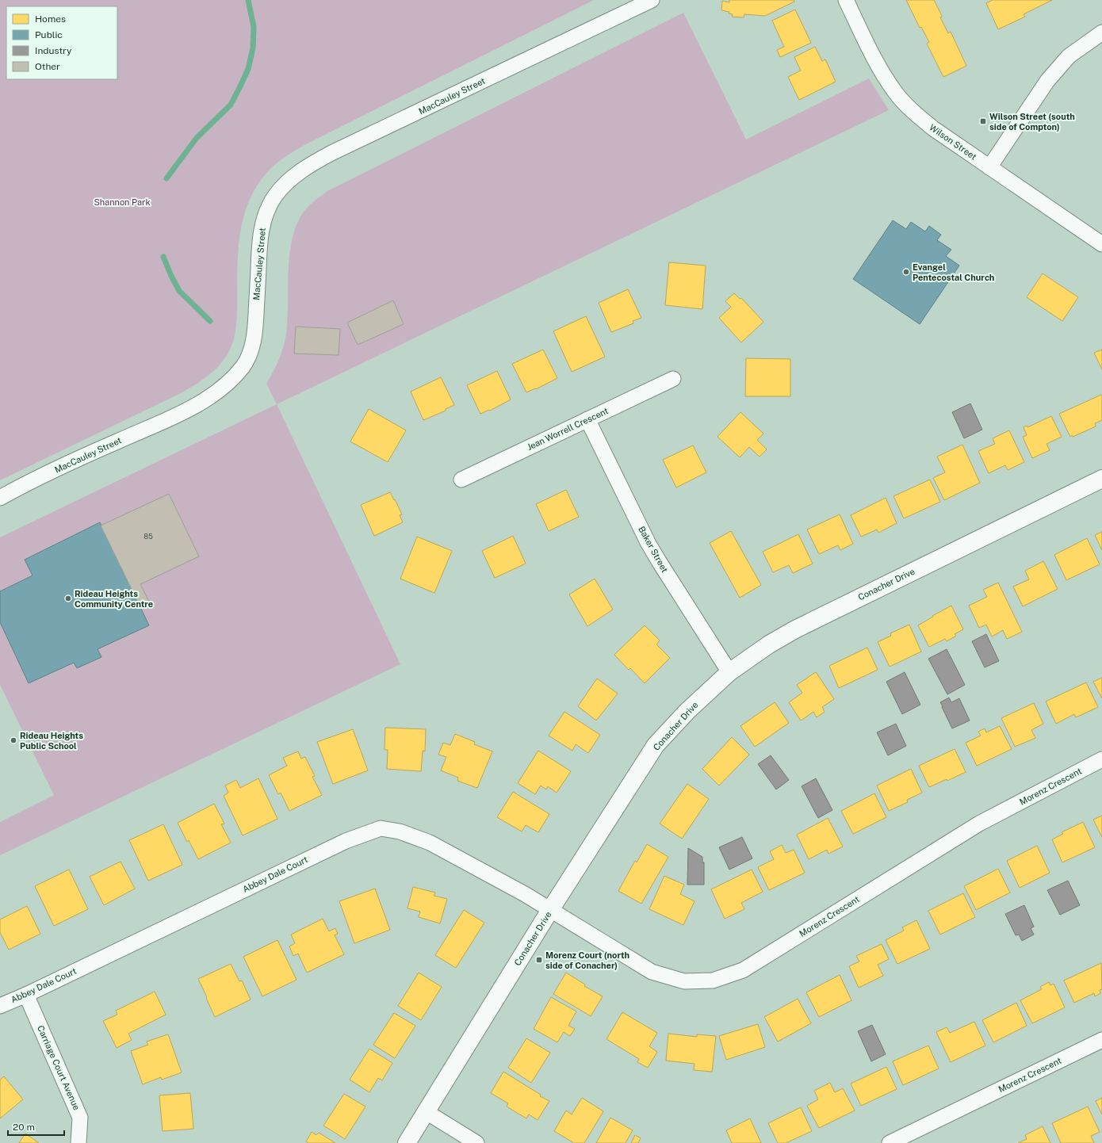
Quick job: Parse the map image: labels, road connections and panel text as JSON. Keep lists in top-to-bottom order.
{
  "streets": {
    "street": [
      "MacCauley Street",
      "Wilson Street",
      "Jean Worrell Crescent",
      "Baker Street",
      "Conacher Drive",
      "Morenz Crescent",
      "Abbey Dale Court",
      "Carriage Court Avenue"
    ]
  },
  "crossings": [
    ["Jean Worrell Crescent", "Baker Street"],
    ["Baker Street", "Conacher Drive"],
    ["Conacher Drive", "Morenz Crescent"],
    ["Conacher Drive", "Abbey Dale Court"],
    ["Morenz Crescent", "Abbey Dale Court"],
    ["Abbey Dale Court", "Carriage Court Avenue"]
  ],
  "parks": ["Shannon Park"],
  "places": {
    "transit": ["Wilson Street (south side of Compton)", "Morenz Court (north side of Conacher)"],
    "other": ["Evangel Pentecostal Church", "Rideau Heights Community Centre", "Rideau Heights Public School"]
  },
  "house_numbers": ["85"],
  "legend": [
    "Homes",
    "Public",
    "Industry",
    "Other"
  ],
  "scale_bar": "20 m"
}
